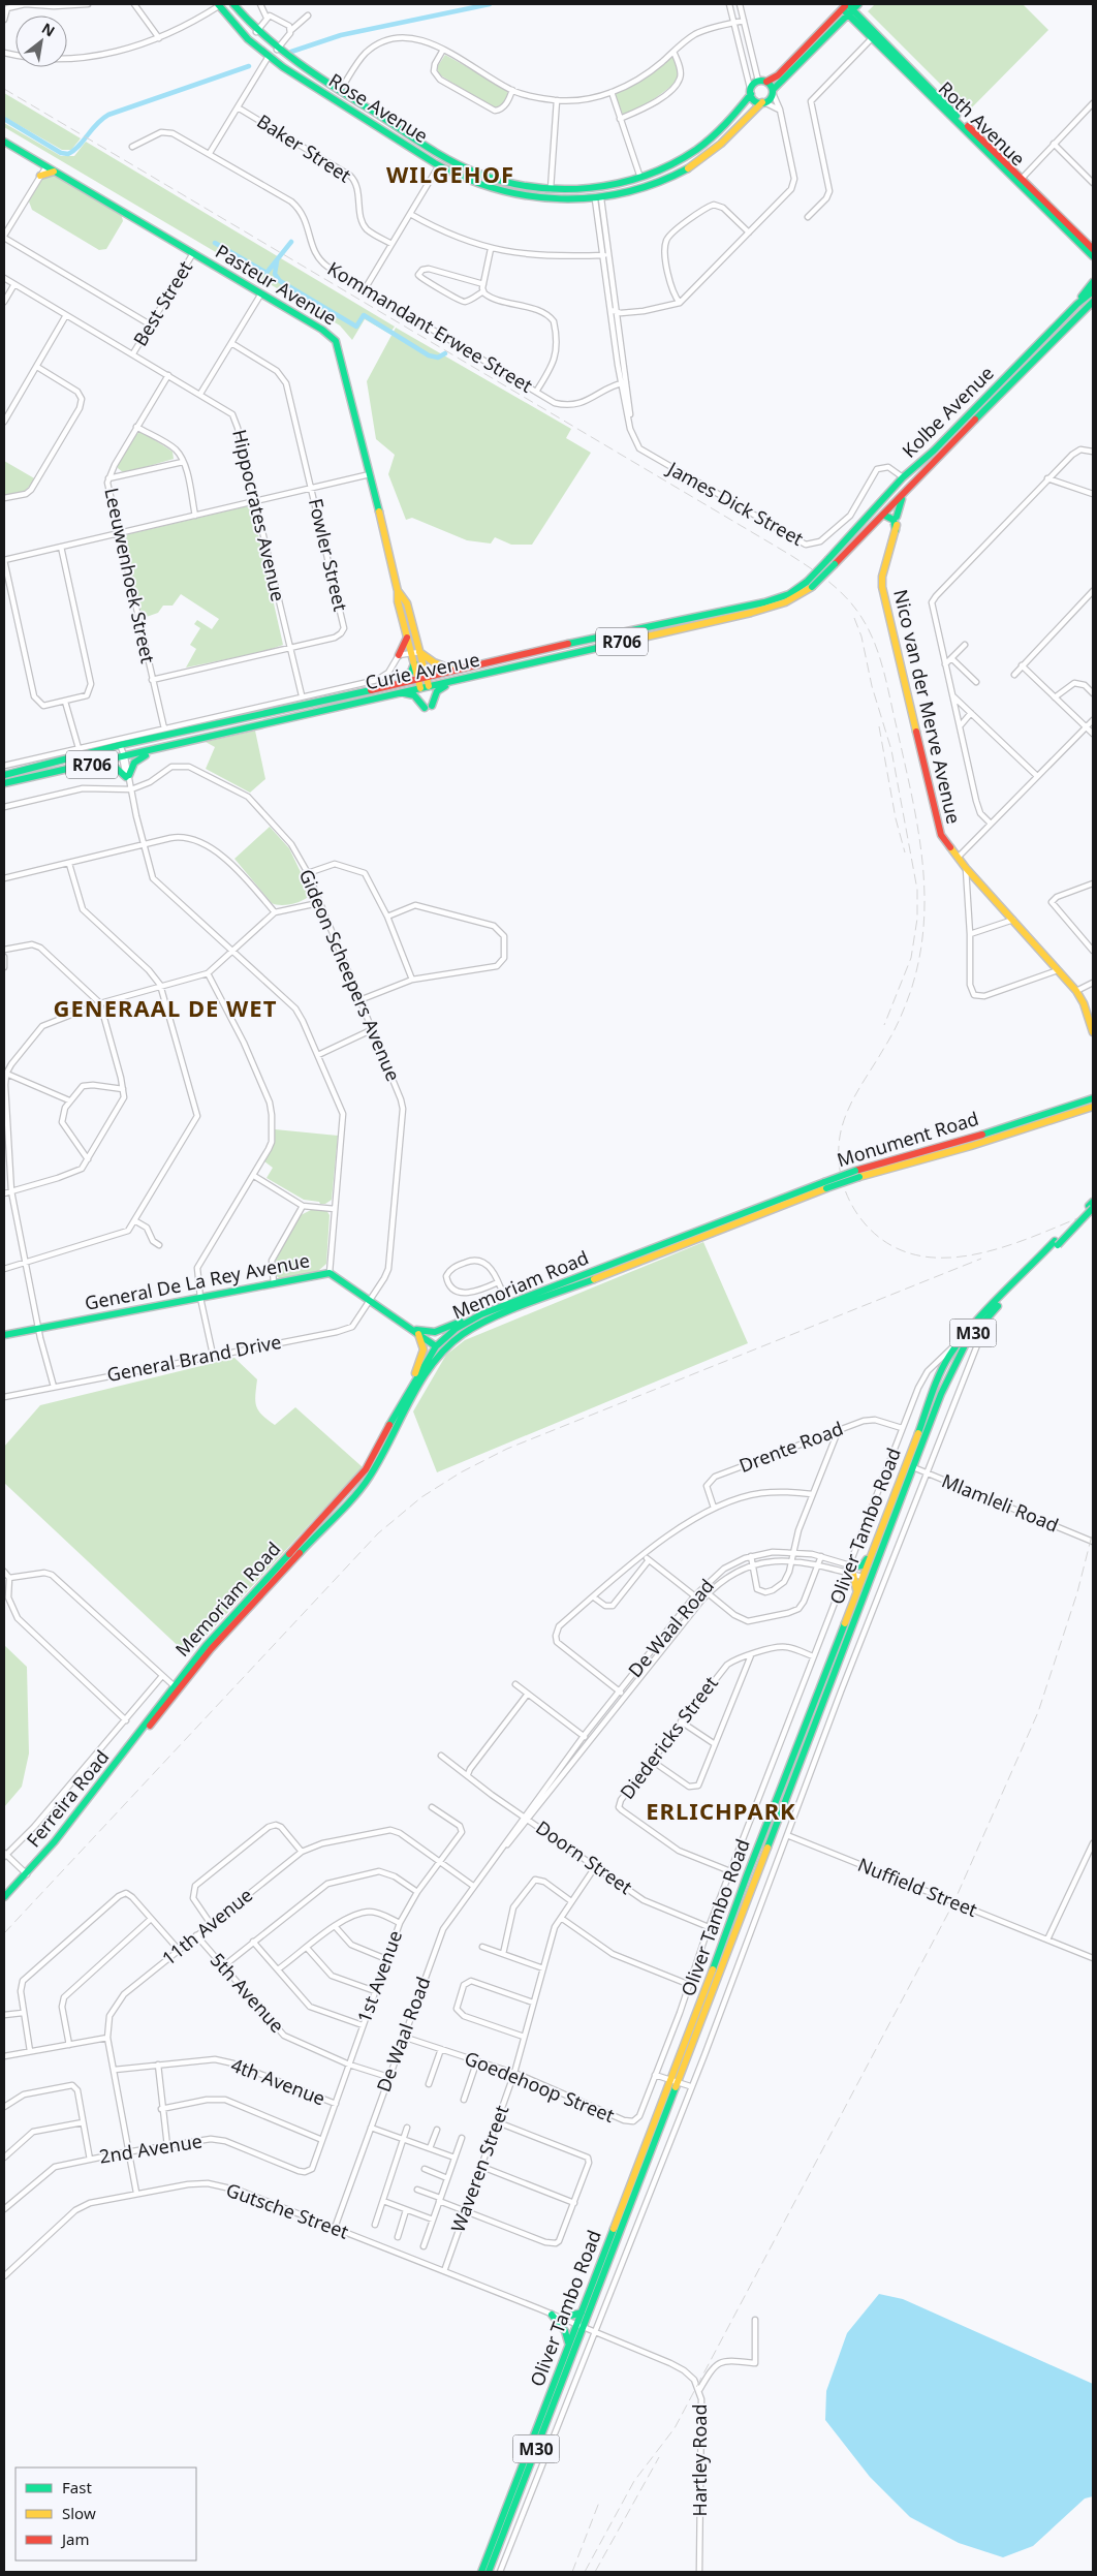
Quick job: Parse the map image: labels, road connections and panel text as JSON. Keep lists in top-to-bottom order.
{
  "streets": {
    "main road": [
      "Rose Avenue",
      "Roth Avenue",
      "Pasteur Avenue",
      "Kolbe Avenue",
      "R706",
      "Curie Avenue",
      "Nico van der Merve Avenue",
      "Monument Road",
      "General De La Rey Avenue",
      "Memoriam Road",
      "M30",
      "Oliver Tambo Road",
      "Ferreira Road"
    ],
    "street": [
      "Baker Street",
      "Best Street",
      "Kommandant Erwee Street",
      "James Dick Street",
      "Hippocrates Avenue",
      "Fowler Street",
      "Leeuwenhoek Street",
      "Gideon Scheepers Avenue",
      "General Brand Drive",
      "Drente Road",
      "Mlamleli Road",
      "De Waal Road",
      "Diedericks Street",
      "Doorn Street",
      "Nuffield Street",
      "11th Avenue",
      "1st Avenue",
      "5th Avenue",
      "4th Avenue",
      "Goedehoop Street",
      "2nd Avenue",
      "Waveren Street",
      "Gutsche Street",
      "Hartley Road"
    ]
  },
  "crossings": [
    ["Rose Avenue", "James Dick Street"],
    ["Pasteur Avenue", "Best Street"],
    ["Pasteur Avenue", "Curie Avenue"],
    ["Best Street", "Hippocrates Avenue"],
    ["Kommandant Erwee Street", "James Dick Street"],
    ["Kolbe Avenue", "James Dick Street"],
    ["Kolbe Avenue", "Curie Avenue"],
    ["Kolbe Avenue", "Nico van der Merve Avenue"],
    ["Hippocrates Avenue", "Fowler Street"],
    ["Hippocrates Avenue", "Leeuwenhoek Street"],
    ["Hippocrates Avenue", "Curie Avenue"],
    ["Fowler Street", "Leeuwenhoek Street"],
    ["Leeuwenhoek Street", "Curie Avenue"],
    ["Gideon Scheepers Avenue", "General De La Rey Avenue"],
    ["Gideon Scheepers Avenue", "General Brand Drive"],
    ["Monument Road", "Memoriam Road"],
    ["General De La Rey Avenue", "Memoriam Road"],
    ["General De La Rey Avenue", "General Brand Drive"],
    ["Memoriam Road", "Ferreira Road"],
    ["Drente Road", "Oliver Tambo Road"],
    ["Mlamleli Road", "Oliver Tambo Road"],
    ["Oliver Tambo Road", "De Waal Road"],
    ["Oliver Tambo Road", "Diedericks Street"],
    ["Oliver Tambo Road", "Doorn Street"],
    ["Oliver Tambo Road", "Nuffield Street"],
    ["Oliver Tambo Road", "Goedehoop Street"],
    ["Oliver Tambo Road", "Gutsche Street"],
    ["Oliver Tambo Road", "Hartley Road"],
    ["De Waal Road", "Doorn Street"],
    ["De Waal Road", "11th Avenue"],
    ["De Waal Road", "5th Avenue"],
    ["De Waal Road", "Goedehoop Street"],
    ["De Waal Road", "Gutsche Street"],
    ["Doorn Street", "Waveren Street"],
    ["11th Avenue", "1st Avenue"],
    ["11th Avenue", "5th Avenue"],
    ["11th Avenue", "4th Avenue"],
    ["11th Avenue", "2nd Avenue"],
    ["11th Avenue", "Gutsche Street"],
    ["1st Avenue", "5th Avenue"],
    ["1st Avenue", "4th Avenue"],
    ["1st Avenue", "2nd Avenue"],
    ["Goedehoop Street", "Waveren Street"],
    ["Waveren Street", "Gutsche Street"],
    ["Gutsche Street", "Hartley Road"]
  ],
  "districts": ["WILGEHOF", "GENERAAL DE WET", "ERLICHPARK"],
  "legend": ["Fast", "Slow", "Jam"],
  "north": "top right"
}
